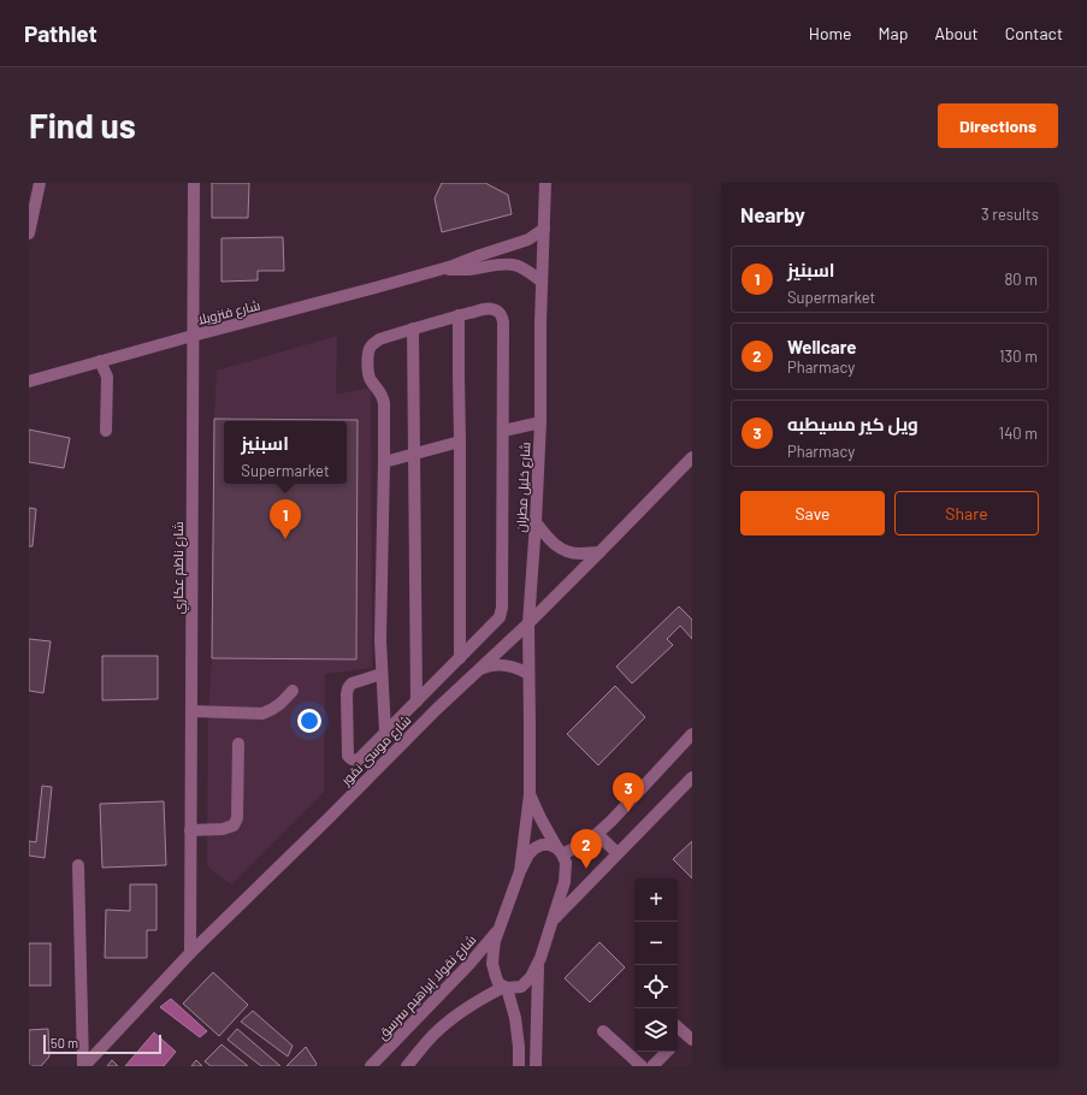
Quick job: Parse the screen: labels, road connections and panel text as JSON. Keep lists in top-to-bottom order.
{
  "streets": {
    "street": [
      "شارع فنزويلا",
      "شارع خليل مطران",
      "شارع ناظم عكاري",
      "شارع موسى نمّور",
      "شارع نقولا إبراهيم سرسق"
    ]
  },
  "crossings": [
    ["شارع فنزويلا", "شارع خليل مطران"],
    ["شارع فنزويلا", "شارع ناظم عكاري"],
    ["شارع خليل مطران", "شارع موسى نمّور"],
    ["شارع ناظم عكاري", "شارع موسى نمّور"]
  ],
  "scale_bar": "50 m",
  "page": {
    "header": "Pathlet",
    "nav": [
      "Home",
      "Map",
      "About",
      "Contact"
    ],
    "buttons": [
      "Directions",
      ["Save", "Share"]
    ],
    "title": "Find us",
    "heading": ["Nearby", "3 results"],
    "list": [
      {
        "mark": "1",
        "name": "اسبنيز",
        "note": "Supermarket",
        "value": "80 m"
      },
      {
        "mark": "2",
        "name": "Wellcare",
        "note": "Pharmacy",
        "value": "130 m"
      },
      {
        "mark": "3",
        "name": "ويل كير مسيطبه",
        "note": "Pharmacy",
        "value": "140 m"
      }
    ],
    "popup": ["اسبنيز", "Supermarket"],
    "pins": ["1", "3", "2"],
    "map_buttons": ["+", "−"],
    "scale": "50 m"
  }
}
